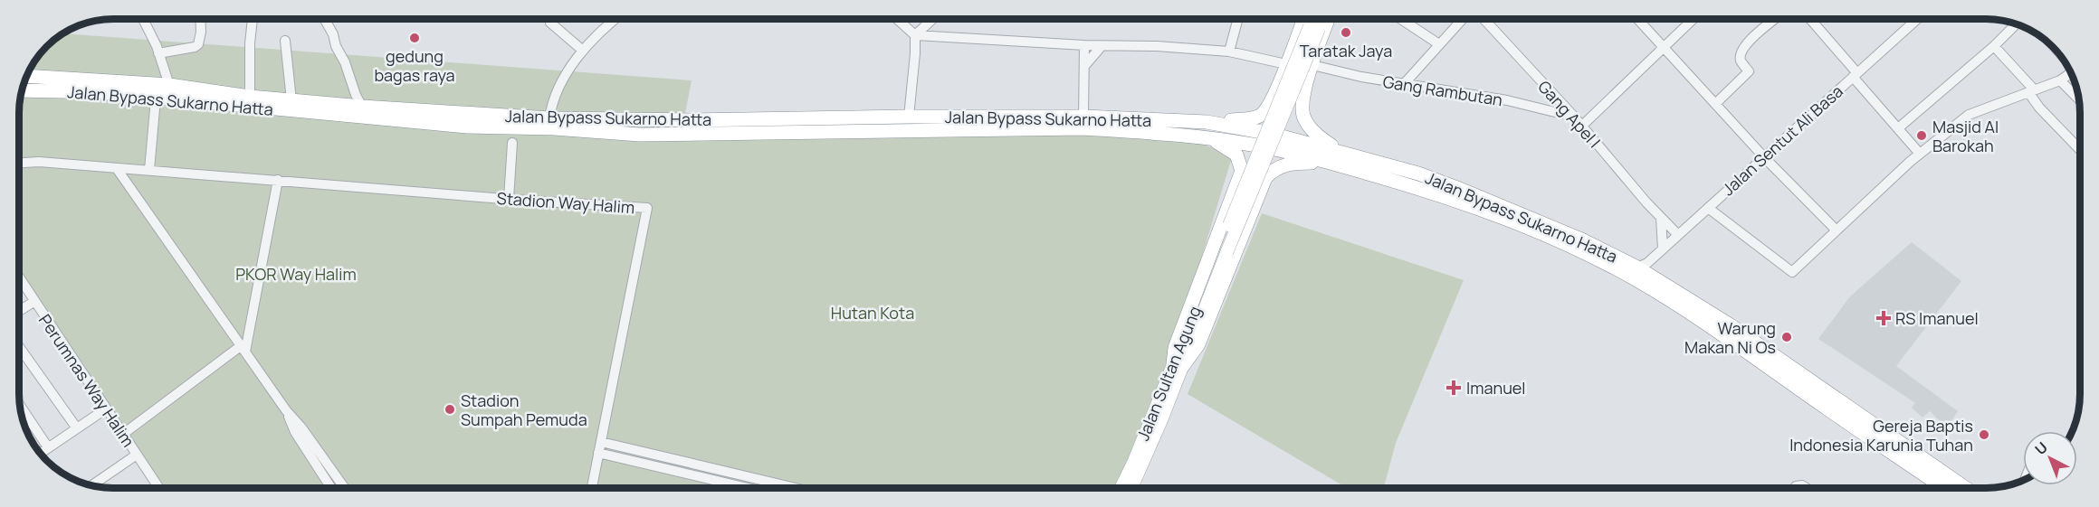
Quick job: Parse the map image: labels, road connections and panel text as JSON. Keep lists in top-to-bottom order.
{
  "streets": {
    "highway": ["Jalan Bypass Sukarno Hatta"],
    "main road": ["Jalan Sultan Agung"],
    "street": [
      "Gang Rambutan",
      "Gang Apel I",
      "Jalan Sentut Ali Basa",
      "Stadion Way Halim",
      "Perumnas Way Halim"
    ]
  },
  "crossings": [
    ["Gang Rambutan", "Gang Apel I"],
    ["Jalan Bypass Sukarno Hatta", "Jalan Sentut Ali Basa"],
    ["Gang Apel I", "Jalan Sentut Ali Basa"]
  ],
  "parks": ["PKOR Way Halim", "Hutan Kota"],
  "places": {
    "other": [
      "Taratak Jaya",
      "gedung bagas raya",
      "Masjid Al Barokah",
      "Warung Makan Ni Os",
      "Stadion Sumpah Pemuda",
      "Gereja Baptis Indonesia Karunia Tuhan"
    ],
    "health": ["RS Imanuel", "Imanuel"]
  },
  "north": "top left"
}
